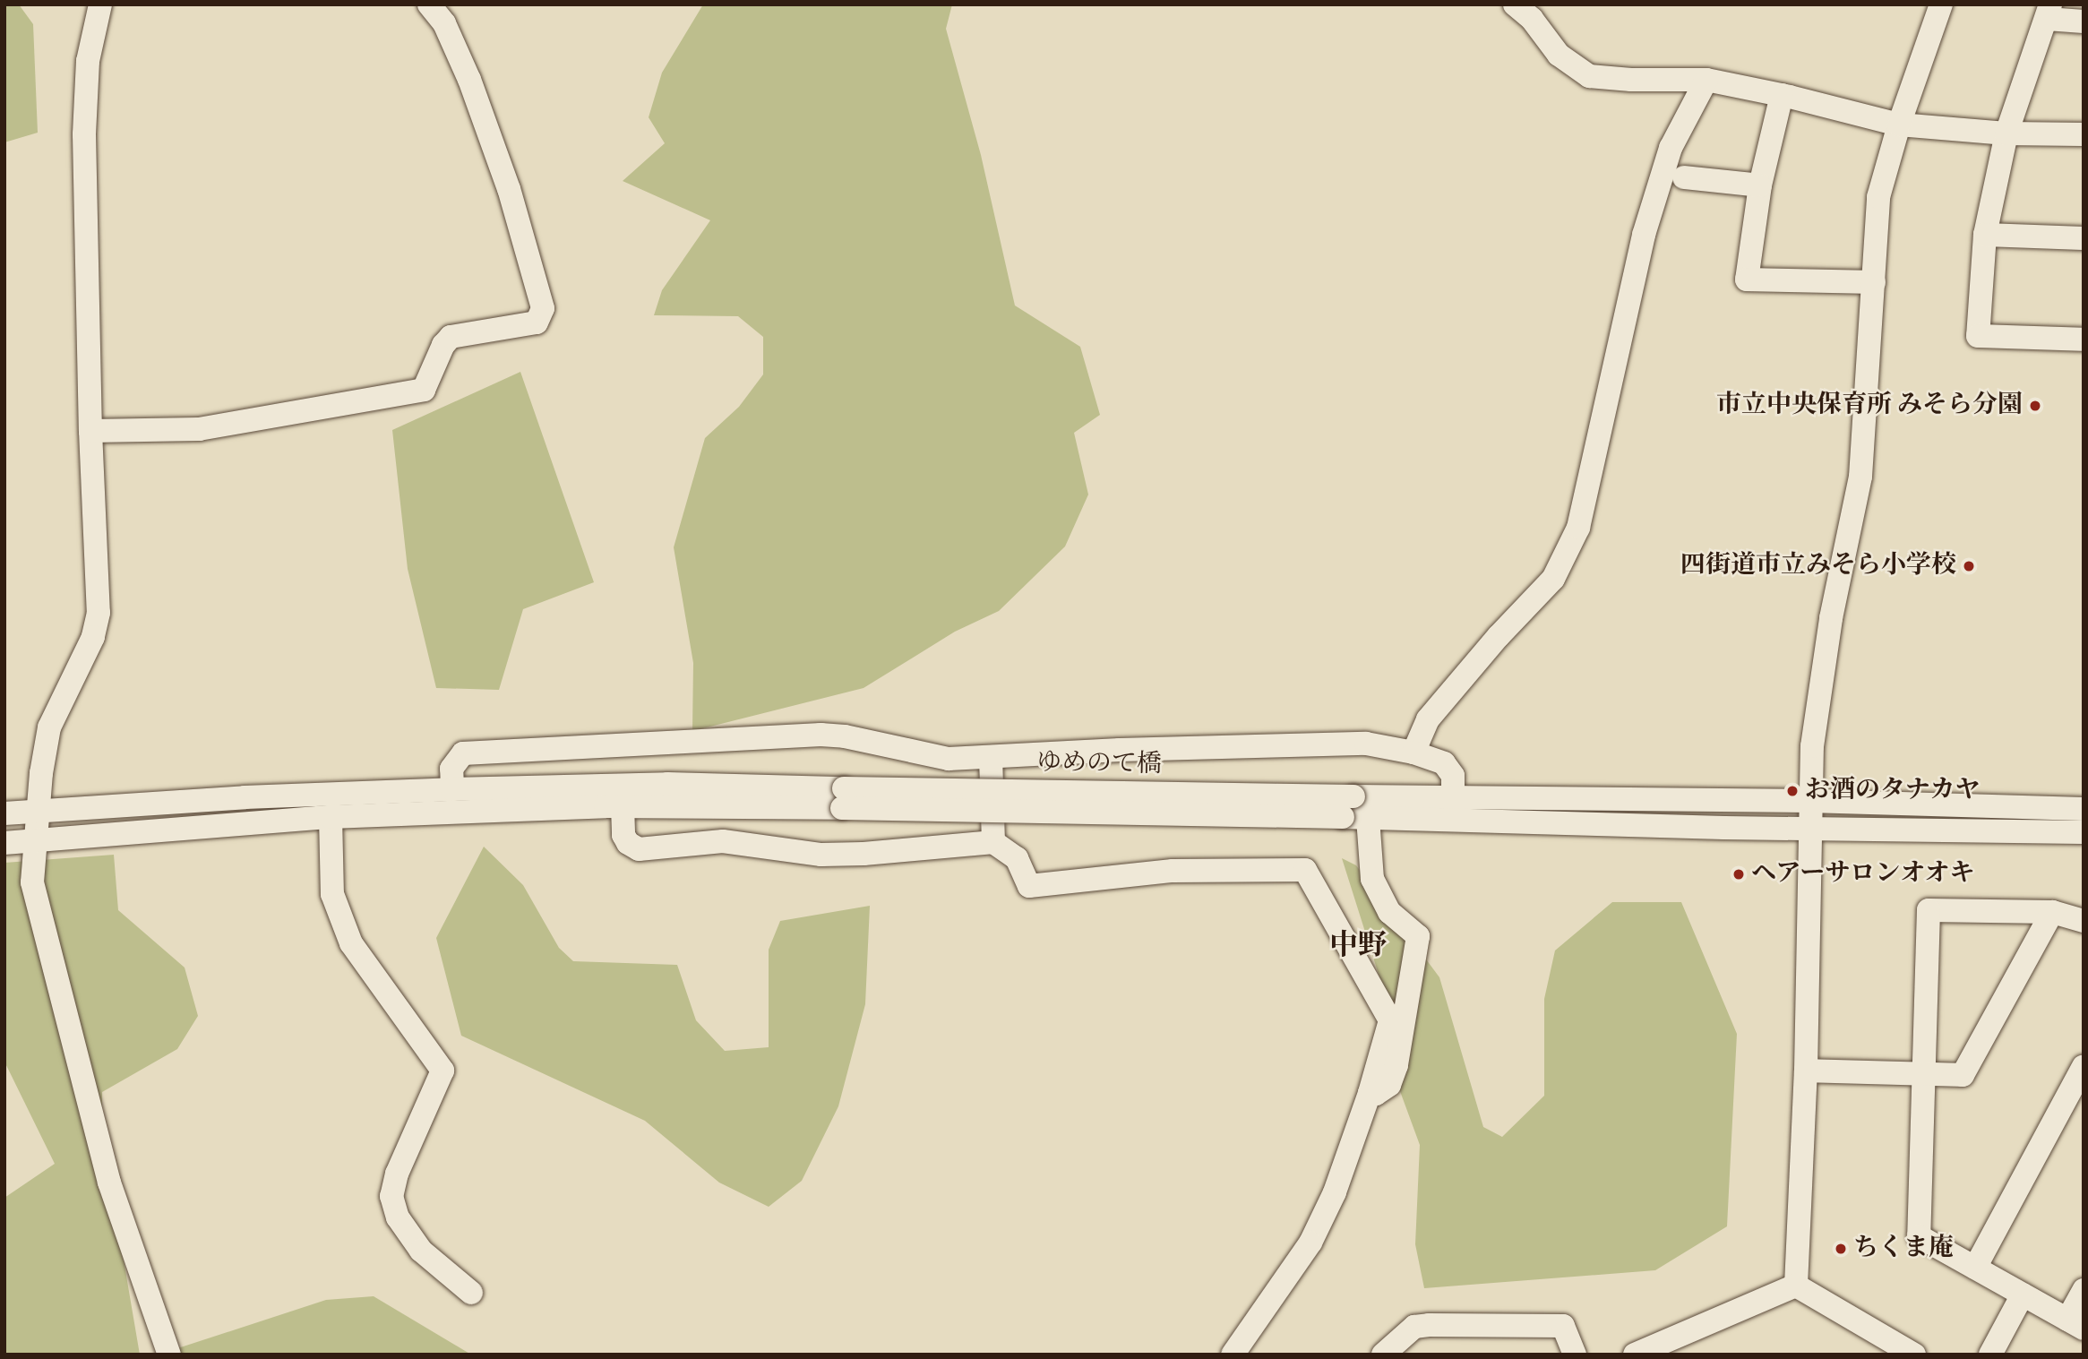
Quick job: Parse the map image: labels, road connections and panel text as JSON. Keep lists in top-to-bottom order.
{
  "streets": {
    "street": ["ゆめのて橋"]
  },
  "districts": ["中野"],
  "places": [
    "市立中央保育所 みそら分園",
    "四街道市立みそら小学校",
    "お酒のタナカヤ",
    "ヘアーサロンオオキ",
    "ちくま庵"
  ]
}
